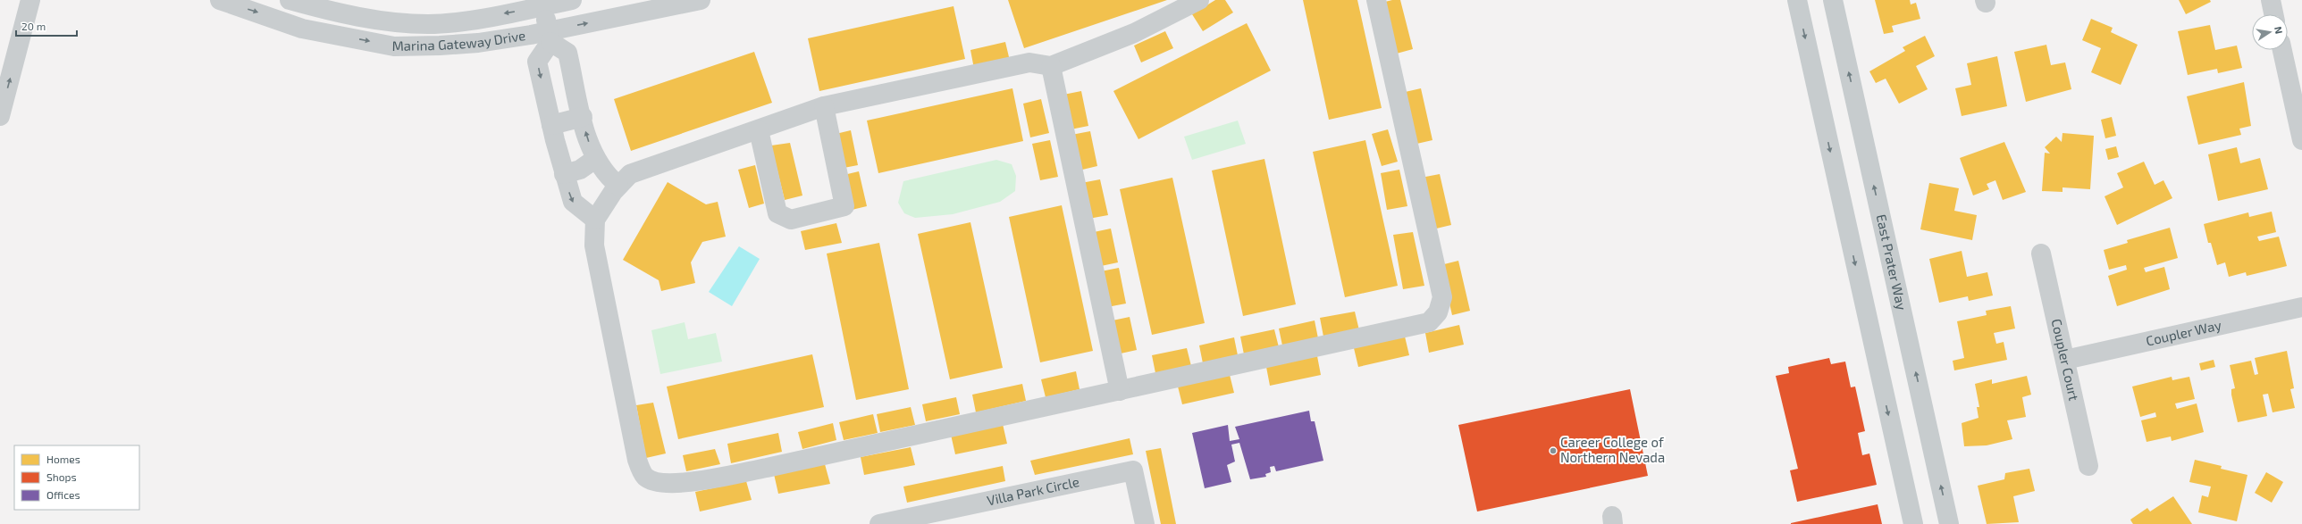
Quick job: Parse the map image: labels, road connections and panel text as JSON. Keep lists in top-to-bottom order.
{
  "streets": {
    "main road": ["East Prater Way"],
    "street": [
      "Marina Gateway Drive",
      "Coupler Way",
      "Coupler Court",
      "Villa Park Circle"
    ]
  },
  "crossings": [
    ["Coupler Way", "Coupler Court"]
  ],
  "places": ["Career College of Northern Nevada"],
  "legend": ["Homes", "Shops", "Offices"],
  "scale_bar": "20 m",
  "north": "right"
}
